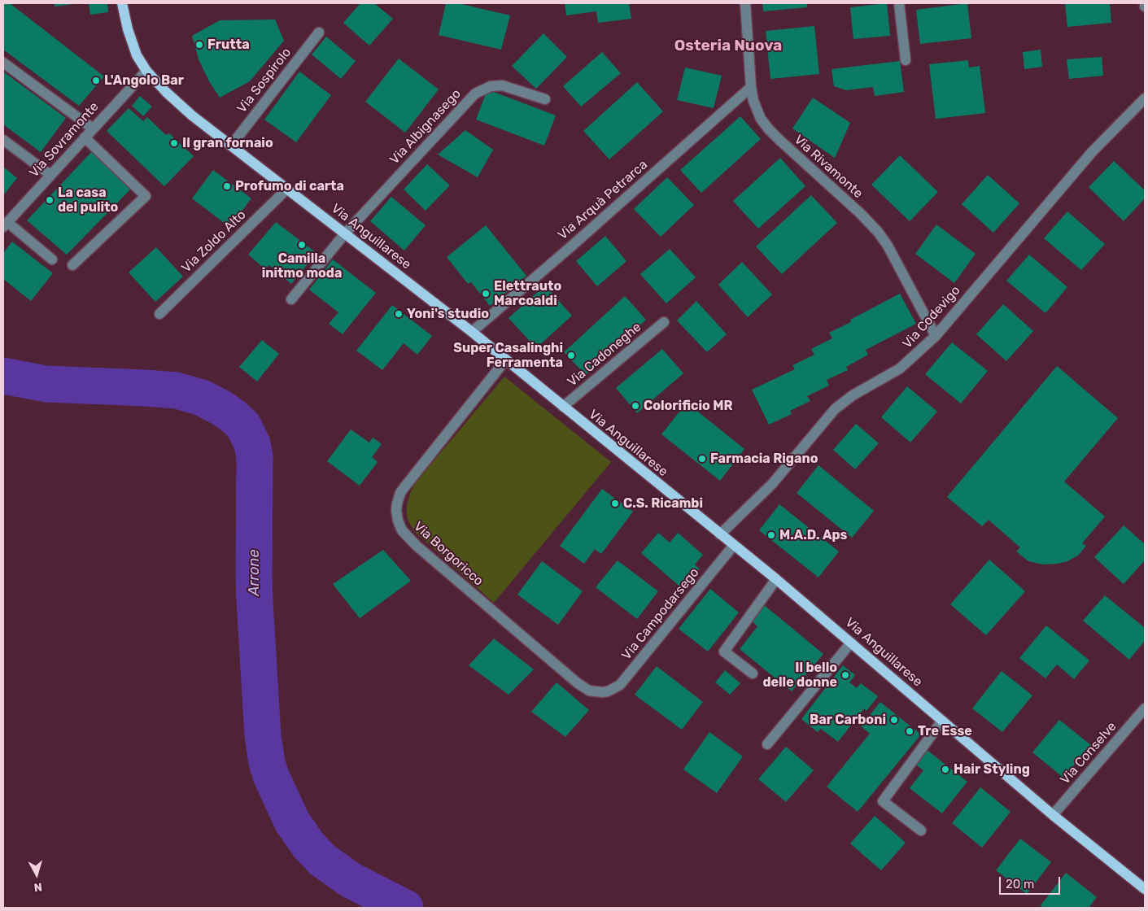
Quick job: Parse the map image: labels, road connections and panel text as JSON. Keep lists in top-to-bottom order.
{
  "streets": {
    "main road": ["Via Anguillarese"],
    "street": [
      "Via Sospirolo",
      "Via Albignasego",
      "Via Sovramonte",
      "Via Rivamonte",
      "Via Arquà Petrarca",
      "Via Zoldo Alto",
      "Via Codevigo",
      "Via Cadoneghe",
      "Via Borgoricco",
      "Via Campodarsego",
      "Via Conselve"
    ]
  },
  "crossings": [
    ["Via Sospirolo", "Via Anguillarese"],
    ["Via Albignasego", "Via Anguillarese"],
    ["Via Sovramonte", "Via Anguillarese"],
    ["Via Rivamonte", "Via Arquà Petrarca"],
    ["Via Rivamonte", "Via Codevigo"],
    ["Via Arquà Petrarca", "Via Anguillarese"],
    ["Via Anguillarese", "Via Zoldo Alto"],
    ["Via Anguillarese", "Via Codevigo"],
    ["Via Anguillarese", "Via Cadoneghe"],
    ["Via Anguillarese", "Via Borgoricco"],
    ["Via Anguillarese", "Via Campodarsego"],
    ["Via Anguillarese", "Via Conselve"],
    ["Via Borgoricco", "Via Campodarsego"]
  ],
  "districts": ["Osteria Nuova"],
  "water": ["Arrone"],
  "places": [
    "Frutta",
    "L'Angolo Bar",
    "Il gran fornaio",
    "Profumo di carta",
    "La casa del pulito",
    "Camilla initmo moda",
    "Elettrauto Marcoaldi",
    "Yoni's studio",
    "Super Casalinghi Ferramenta",
    "Colorificio MR",
    "Farmacia Rigano",
    "C.S. Ricambi",
    "M.A.D. Aps",
    "Il bello delle donne",
    "Bar Carboni",
    "Tre Esse",
    "Hair Styling"
  ],
  "scale_bar": "20 m",
  "north": "bottom"
}
